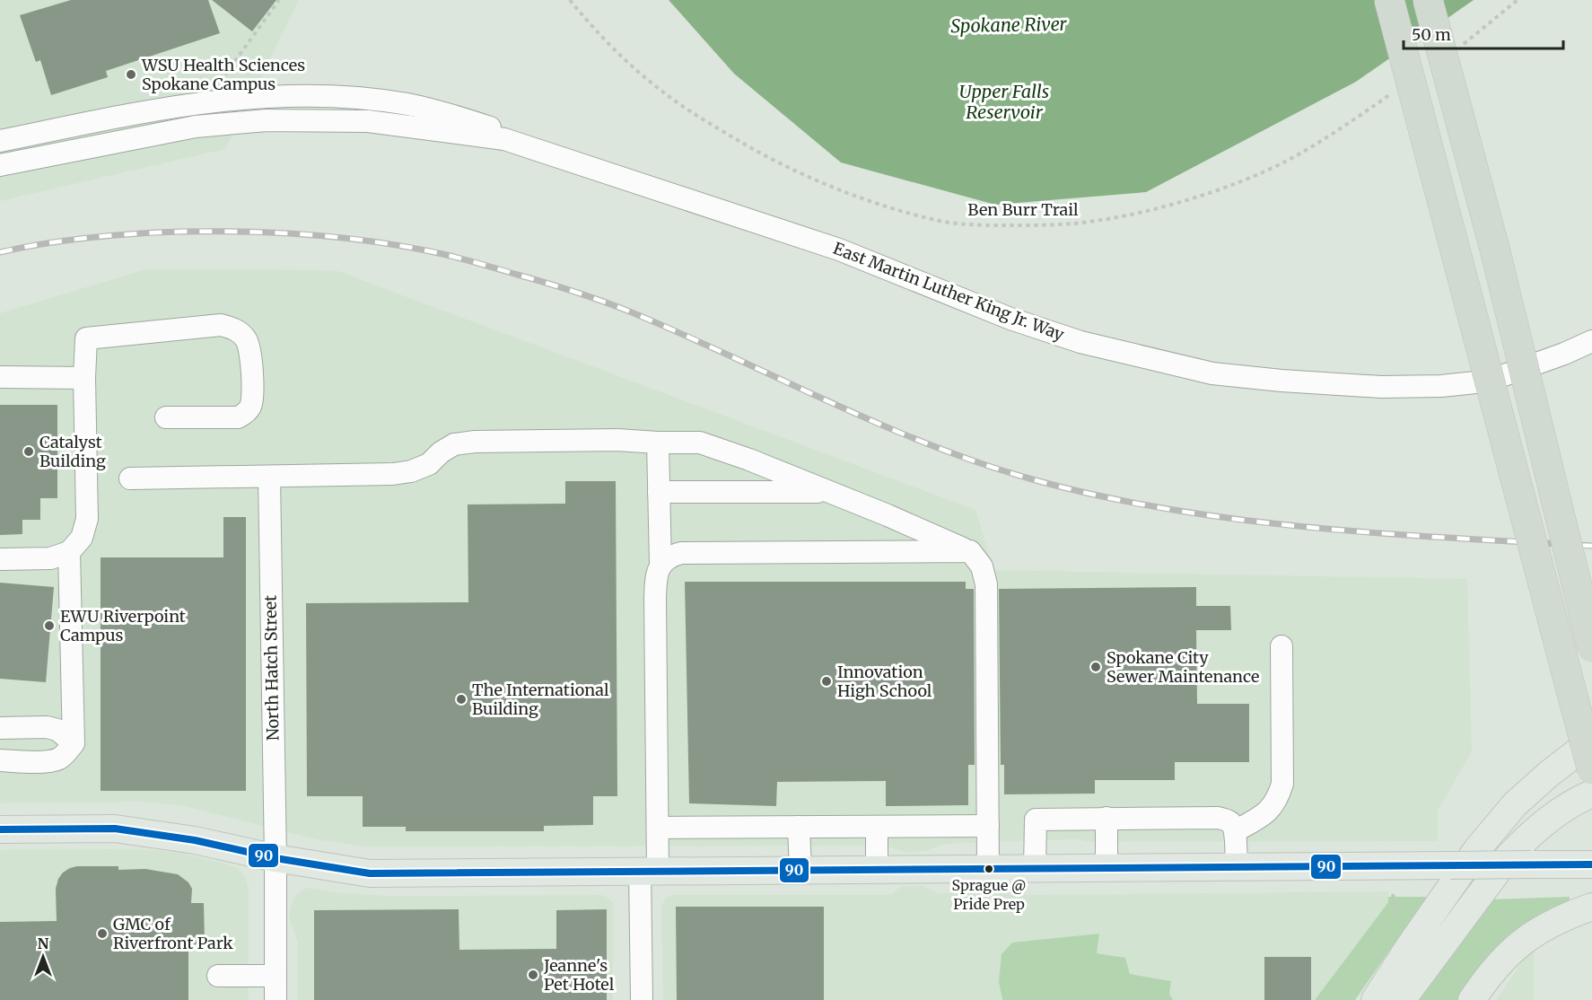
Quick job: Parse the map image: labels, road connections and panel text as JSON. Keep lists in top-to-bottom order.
{
  "streets": {
    "street": ["East Martin Luther King Jr. Way", "North Hatch Street"],
    "path": ["Ben Burr Trail"]
  },
  "water": ["Spokane River", "Upper Falls Reservoir"],
  "places": [
    "WSU Health Sciences Spokane Campus",
    "Catalyst Building",
    "EWU Riverpoint Campus",
    "Spokane City Sewer Maintenance",
    "Innovation High School",
    "The International Building",
    "Sprague @ Pride Prep",
    "GMC of Riverfront Park",
    "Jeanne's Pet Hotel"
  ],
  "lines": ["transit line 90"],
  "scale_bar": "50 m",
  "north": "top"
}
